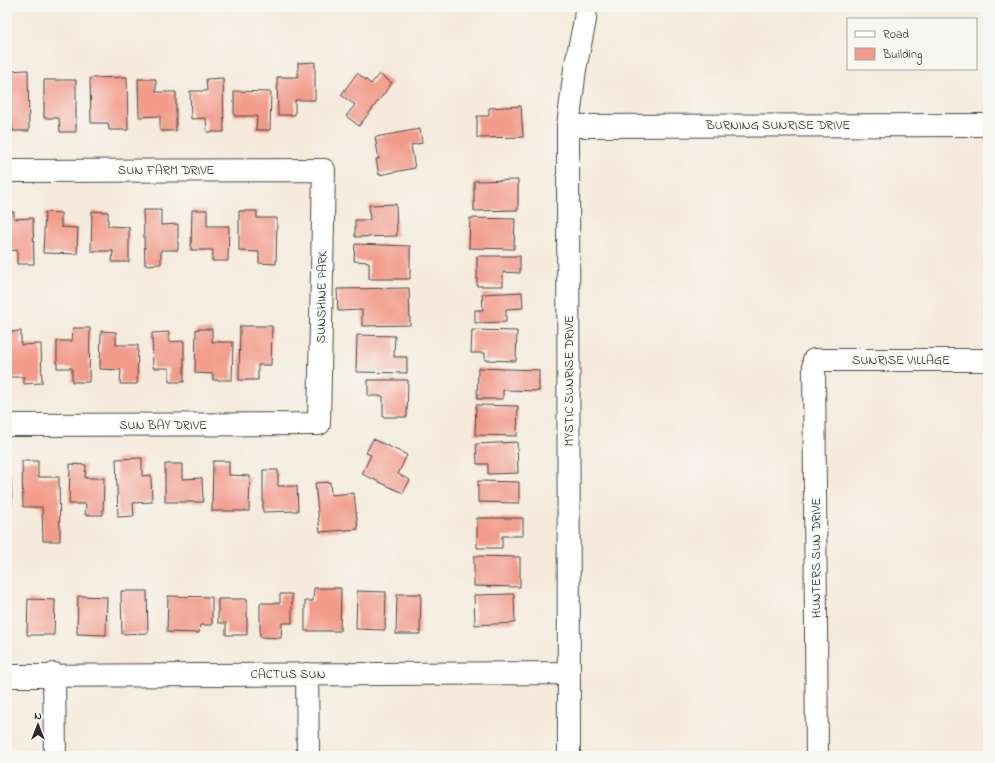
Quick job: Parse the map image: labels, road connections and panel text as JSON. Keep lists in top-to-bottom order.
{
  "streets": {
    "street": [
      "BURNING SUNRISE DRIVE",
      "SUN FARM DRIVE",
      "SUNSHINE PARK",
      "SUNRISE VILLAGE",
      "MYSTIC SUNRISE DRIVE",
      "SUN BAY DRIVE",
      "HUNTERS SUN DRIVE",
      "CACTUS SUN"
    ]
  },
  "crossings": [
    ["BURNING SUNRISE DRIVE", "MYSTIC SUNRISE DRIVE"],
    ["SUN FARM DRIVE", "SUNSHINE PARK"],
    ["SUNSHINE PARK", "SUN BAY DRIVE"],
    ["SUNRISE VILLAGE", "HUNTERS SUN DRIVE"],
    ["MYSTIC SUNRISE DRIVE", "CACTUS SUN"]
  ],
  "legend": ["Road", "Building"],
  "north": "top"
}
